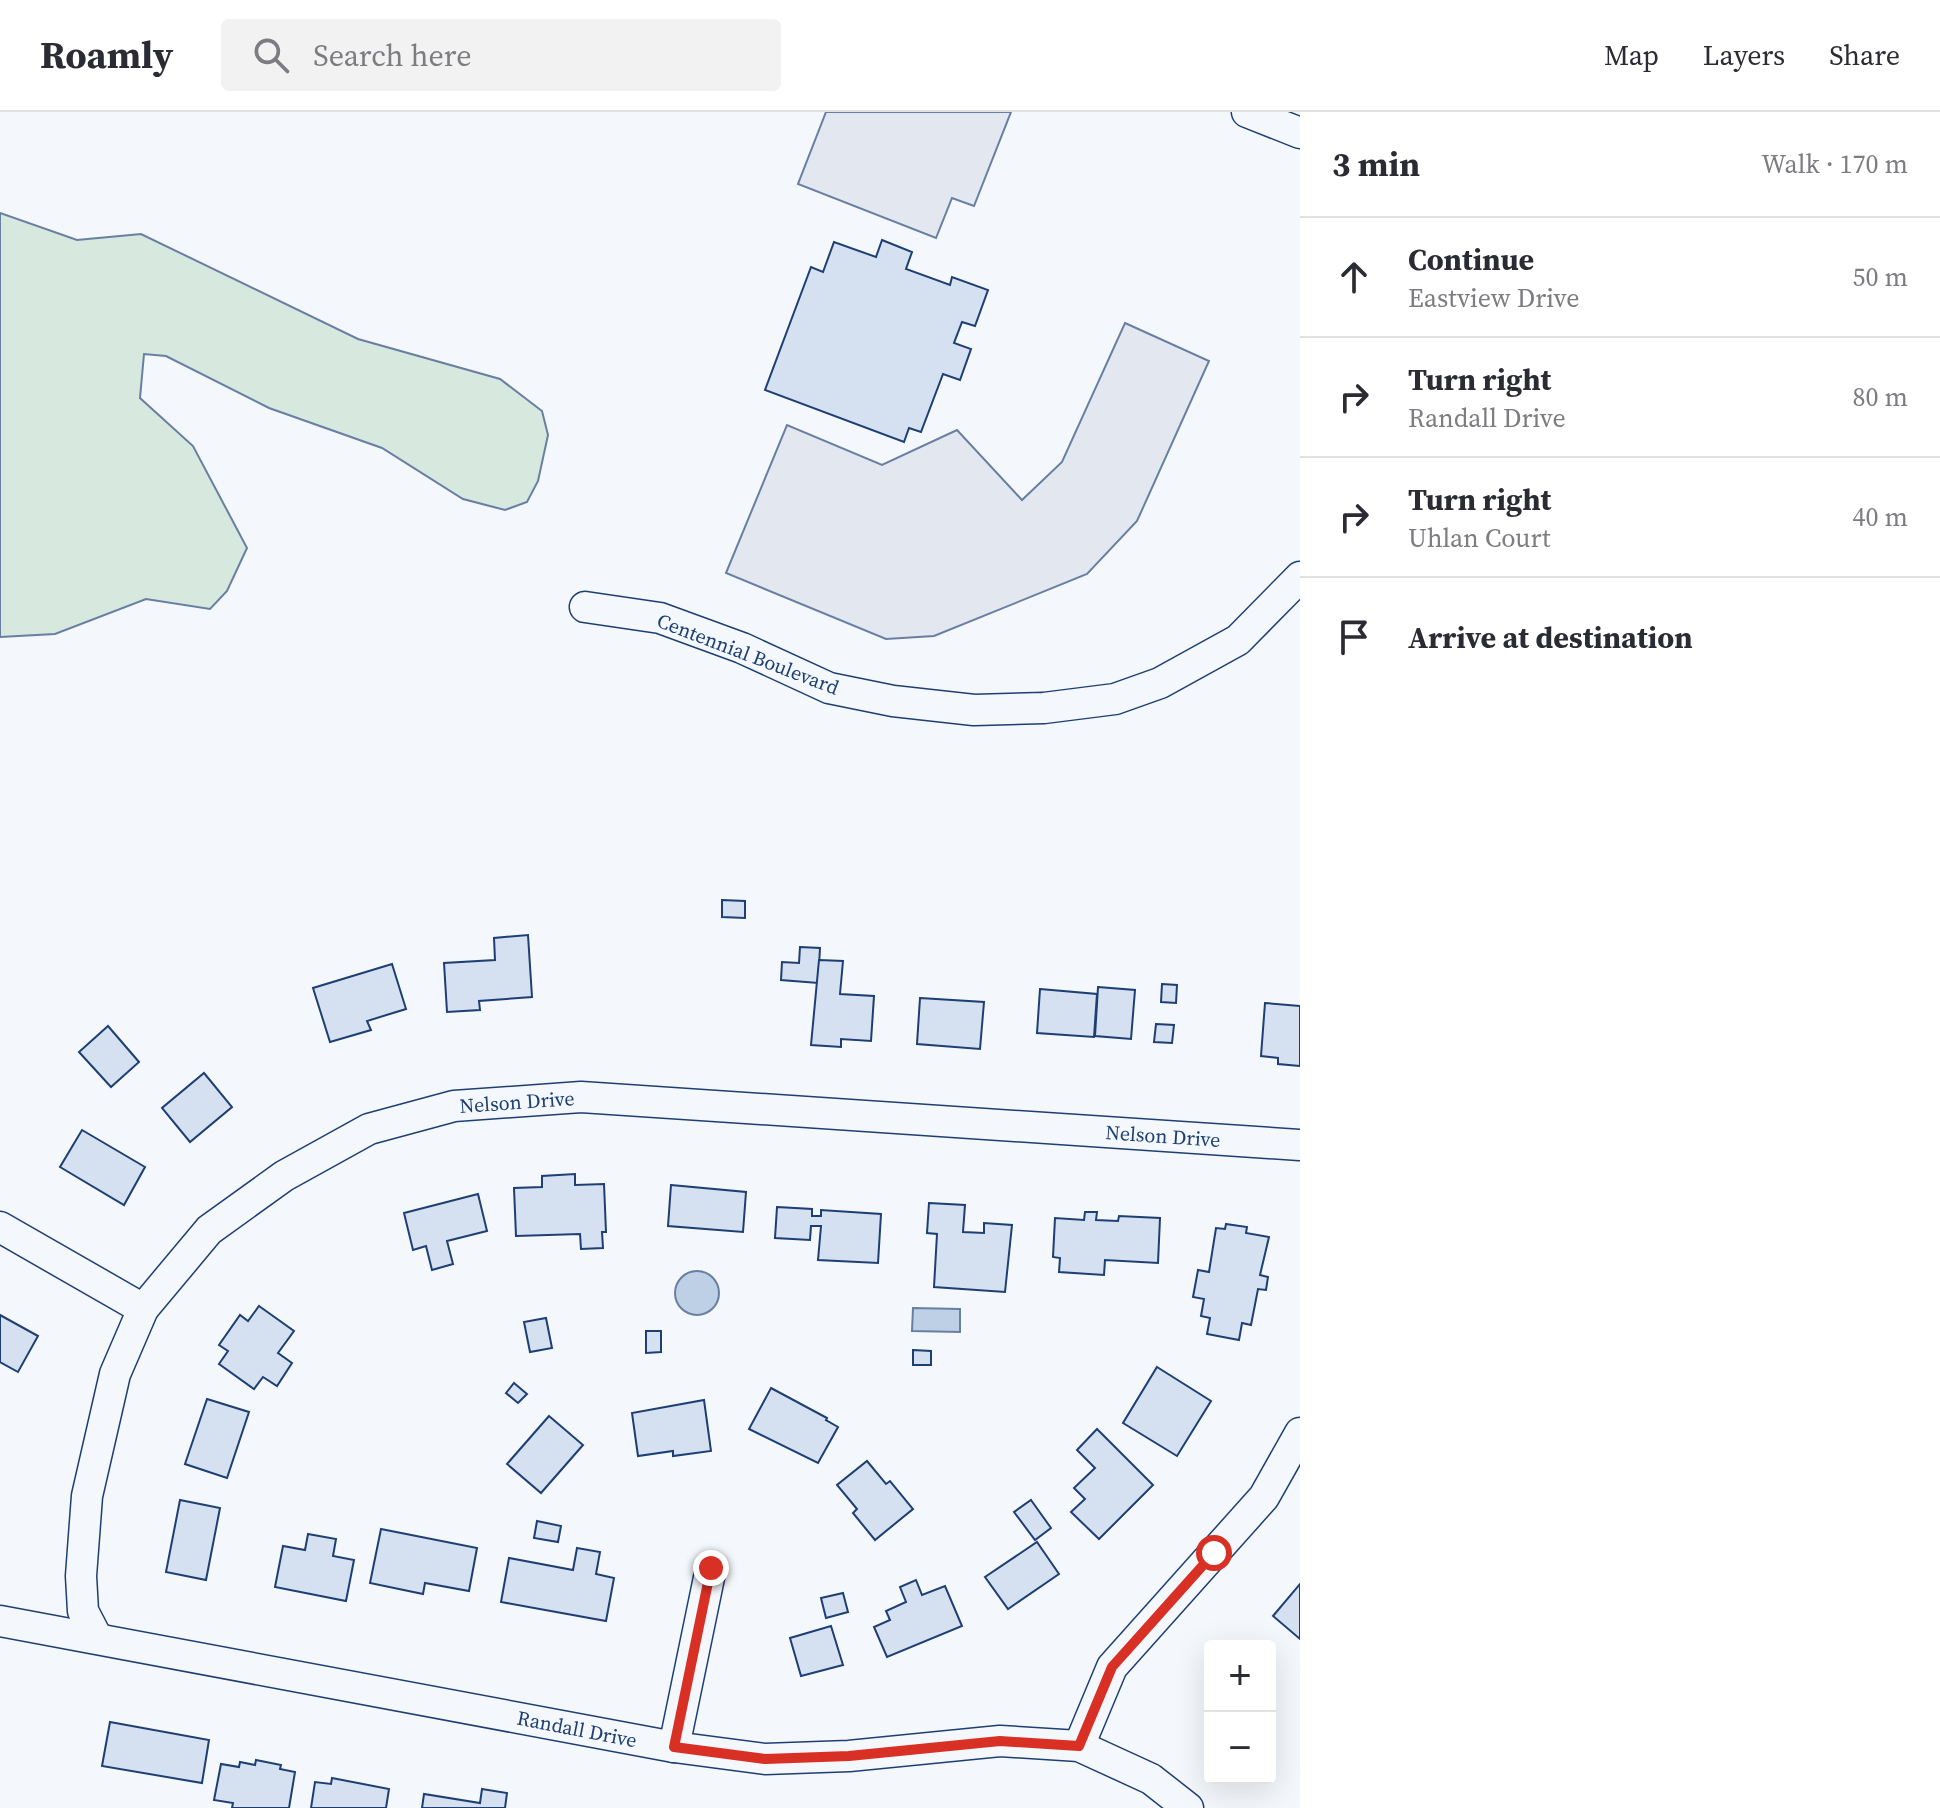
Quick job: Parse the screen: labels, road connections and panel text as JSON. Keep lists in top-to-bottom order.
{
  "streets": {
    "street": ["Centennial Boulevard", "Nelson Drive", "Randall Drive"]
  },
  "crossings": [
    ["Nelson Drive", "Randall Drive"]
  ],
  "page": {
    "header": "Roamly",
    "search": "Search here",
    "nav": ["Map", "Layers", "Share"],
    "heading": ["3 min", "Walk · 170 m"],
    "list": [
      ["Continue", "Eastview Drive", "50 m"],
      ["Turn right", "Randall Drive", "80 m"],
      ["Turn right", "Uhlan Court", "40 m"],
      "Arrive at destination"
    ],
    "map_buttons": ["+", "−"]
  }
}
